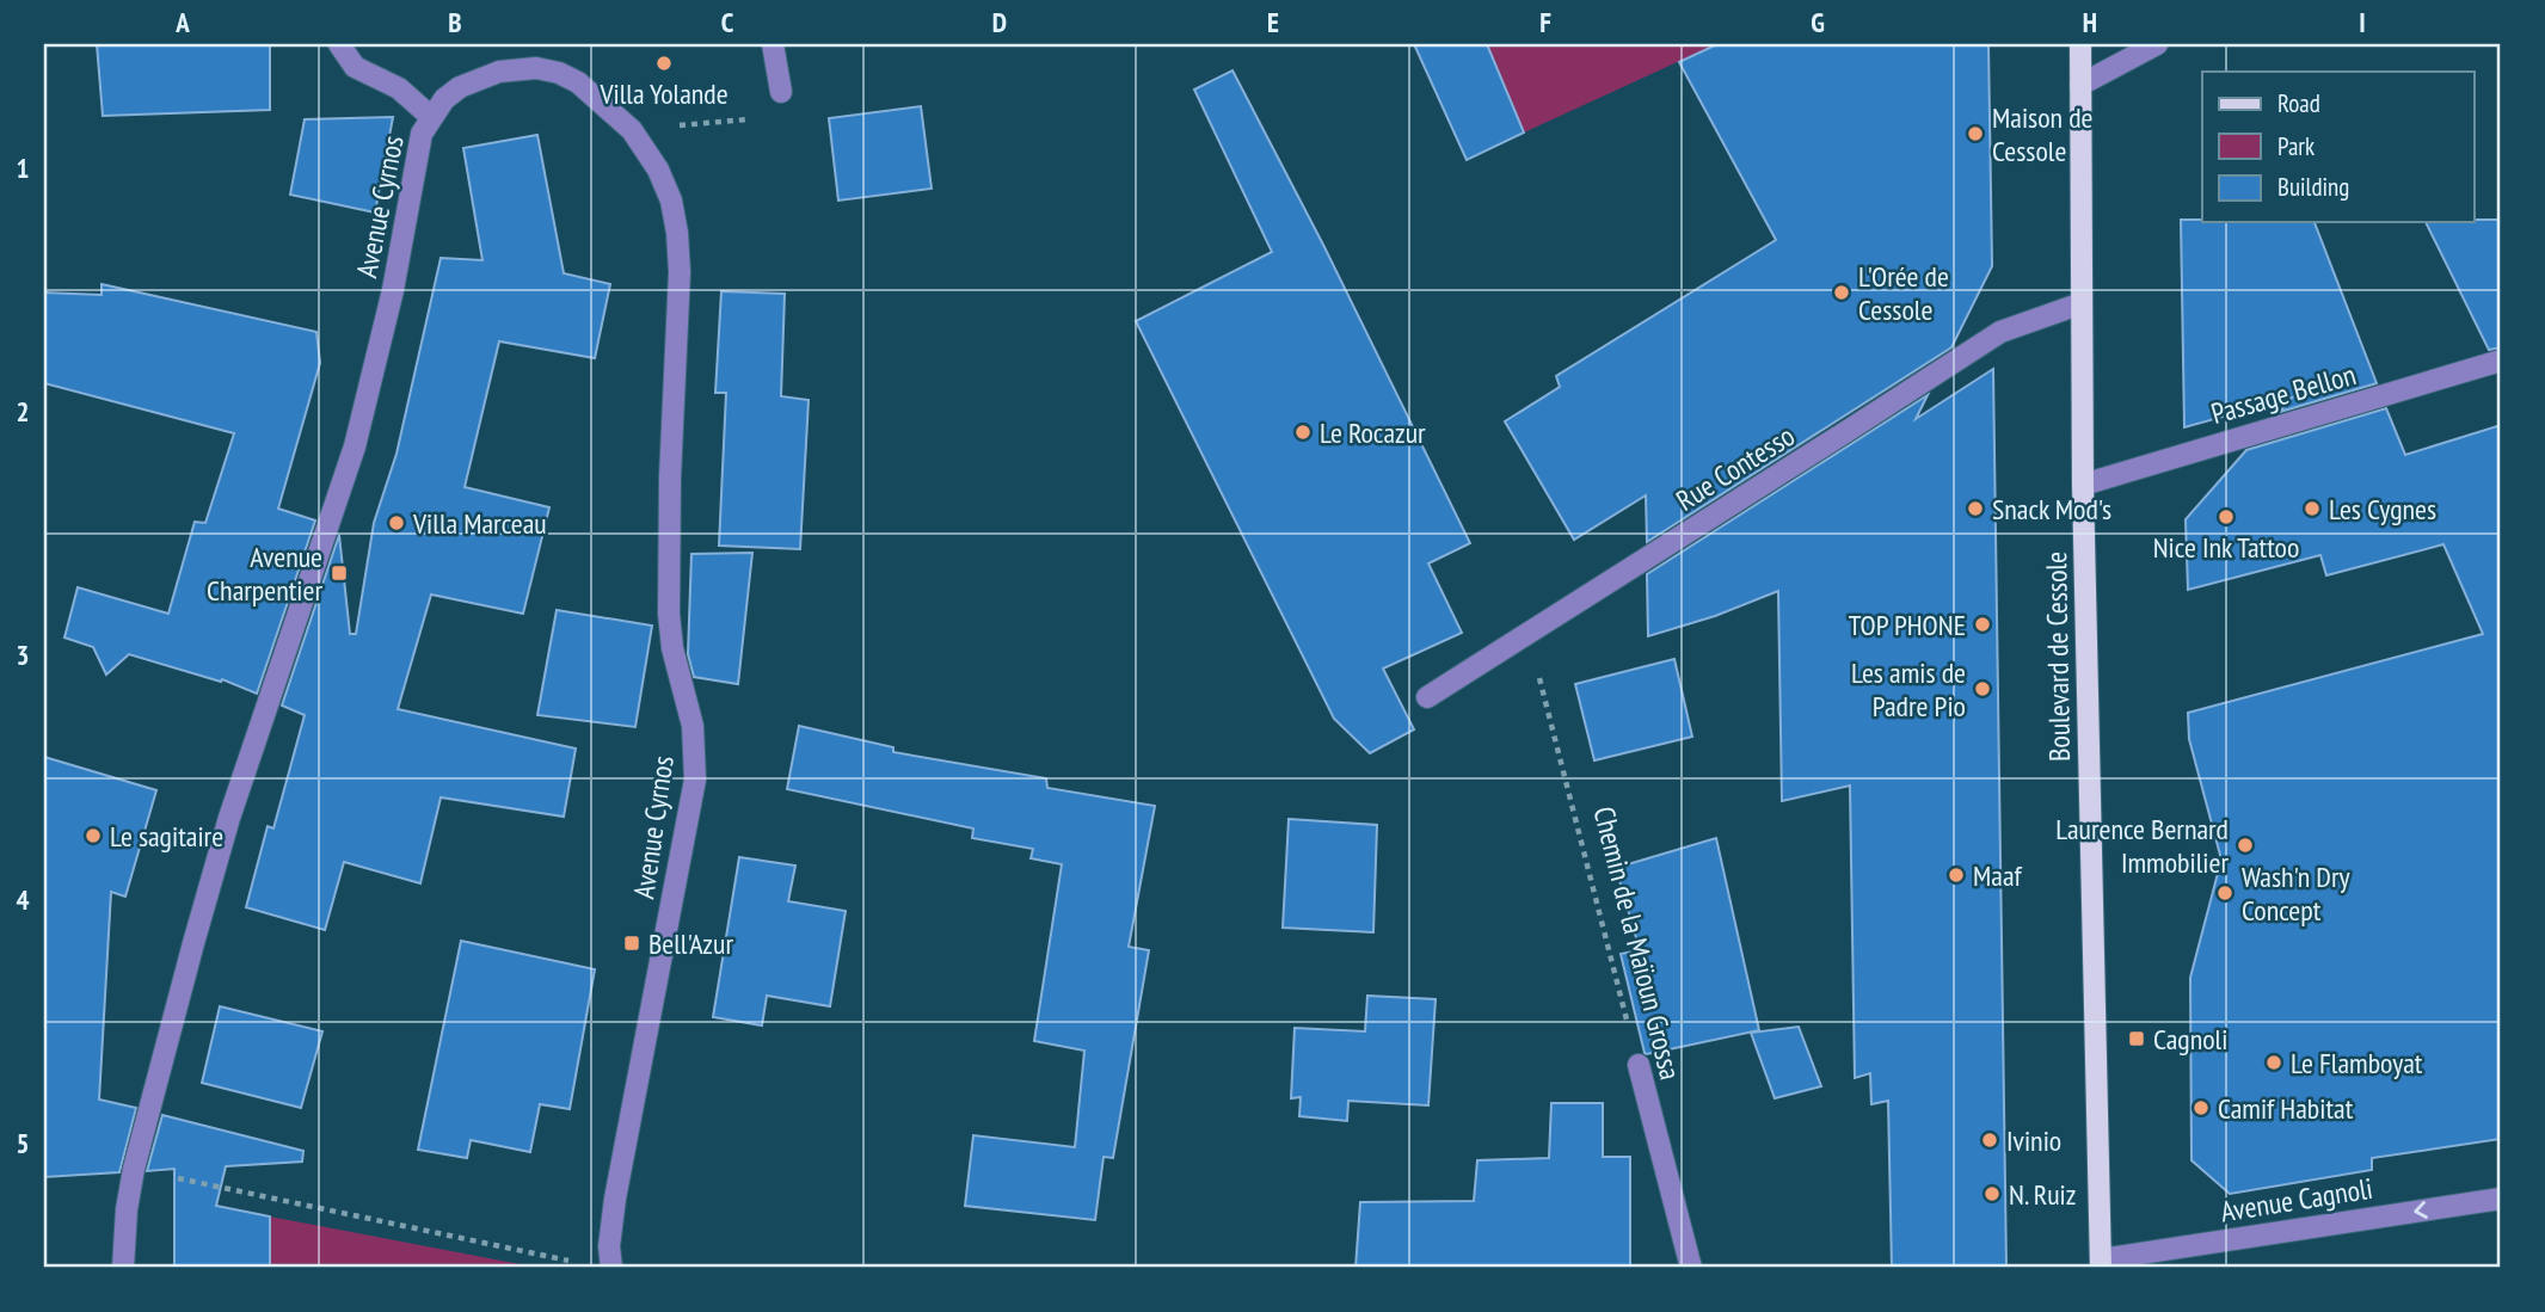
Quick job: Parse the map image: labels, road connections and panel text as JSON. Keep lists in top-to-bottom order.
{
  "streets": {
    "main road": ["Boulevard de Cessole"],
    "street": [
      "Avenue Cyrnos",
      "Passage Bellon",
      "Rue Contesso",
      "Chemin de la Maïoun Grossa",
      "Avenue Cagnoli"
    ]
  },
  "crossings": [
    ["Passage Bellon", "Boulevard de Cessole"],
    ["Rue Contesso", "Boulevard de Cessole"],
    ["Rue Contesso", "Chemin de la Maïoun Grossa"],
    ["Boulevard de Cessole", "Avenue Cagnoli"]
  ],
  "one_way": ["Avenue Cagnoli"],
  "places": {
    "other": [
      "Villa Yolande",
      "Maison de Cessole",
      "L'Orée de Cessole",
      "Le Rocazur",
      "Snack Mod's",
      "Les Cygnes",
      "Nice Ink Tattoo",
      "Villa Marceau",
      "TOP PHONE",
      "Les amis de Padre Pio",
      "Le sagitaire",
      "Laurence Bernard Immobilier",
      "Maaf",
      "Wash'n Dry Concept",
      "Le Flamboyat",
      "Camif Habitat",
      "Ivinio",
      "N. Ruiz"
    ],
    "transit": ["Avenue Charpentier", "Bell'Azur", "Cagnoli"]
  },
  "legend": ["Road", "Park", "Building"],
  "grid": {
    "columns": [
      "A",
      "B",
      "C",
      "D",
      "E",
      "F",
      "G",
      "H",
      "I"
    ],
    "rows": [
      "1",
      "2",
      "3",
      "4",
      "5"
    ]
  }
}
